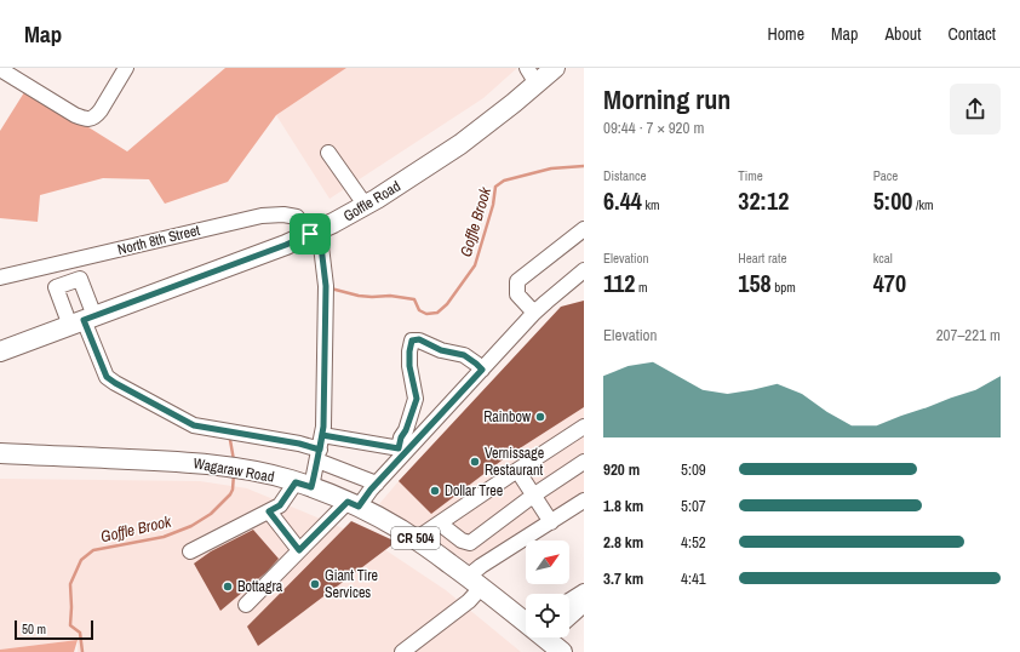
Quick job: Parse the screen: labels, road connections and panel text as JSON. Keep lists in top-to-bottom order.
{
  "streets": {
    "main road": ["Goffle Road", "Wagaraw Road", "CR 504"],
    "street": ["North 8th Street"]
  },
  "crossings": [
    ["Goffle Road", "North 8th Street"]
  ],
  "water": ["Goffle Brook"],
  "places": [
    "Rainbow",
    "Vernissage Restaurant",
    "Dollar Tree",
    "Giant Tire Services",
    "Bottagra"
  ],
  "scale_bar": "50 m",
  "north": "top right",
  "page": {
    "header": "Map",
    "nav": [
      "Home",
      "Map",
      "About",
      "Contact"
    ],
    "heading": ["Morning run", "09:44 · 7 × 920 m"],
    "stats": [
      ["Distance", "6.44 km"],
      ["Time", "32:12"],
      ["Pace", "5:00 /km"],
      ["Elevation", "112 m"],
      ["Heart rate", "158 bpm"],
      ["kcal", "470"]
    ],
    "chart": ["Elevation", "207–221 m"],
    "list": [
      {
        "name": "920 m",
        "note": "5:09"
      },
      {
        "name": "1.8 km",
        "note": "5:07"
      },
      {
        "name": "2.8 km",
        "note": "4:52"
      },
      {
        "name": "3.7 km",
        "note": "4:41"
      }
    ],
    "scale": "50 m"
  }
}
